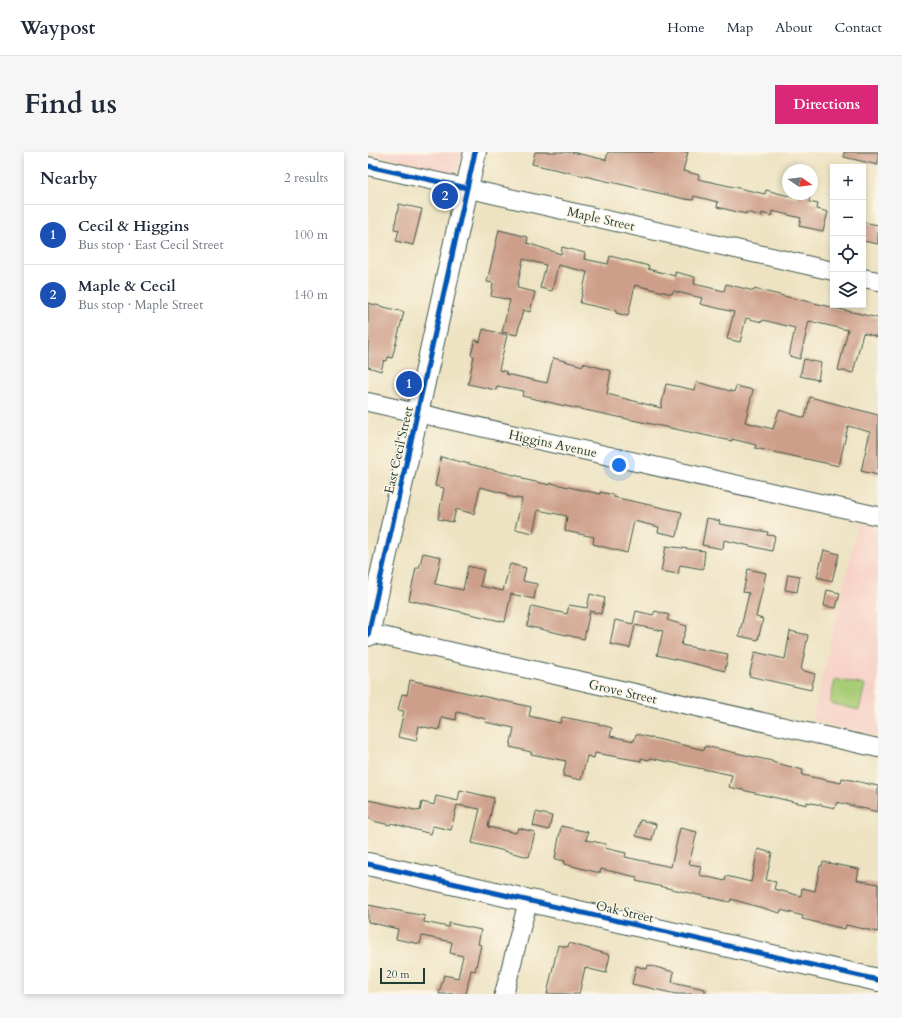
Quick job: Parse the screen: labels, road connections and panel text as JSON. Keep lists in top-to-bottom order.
{
  "streets": {
    "street": [
      "Maple Street",
      "Higgins Avenue",
      "East Cecil Street",
      "Grove Street",
      "Oak Street"
    ]
  },
  "crossings": [
    ["Maple Street", "East Cecil Street"],
    ["Higgins Avenue", "East Cecil Street"],
    ["East Cecil Street", "Grove Street"]
  ],
  "scale_bar": "20 m",
  "north": "right",
  "page": {
    "header": "Waypost",
    "nav": [
      "Home",
      "Map",
      "About",
      "Contact"
    ],
    "title": "Find us",
    "buttons": "Directions",
    "heading": ["Nearby", "2 results"],
    "map_buttons": ["+", "−"],
    "pins": ["2", "1"],
    "list": [
      {
        "mark": "1",
        "name": "Cecil & Higgins",
        "note": "Bus stop · East Cecil Street",
        "value": "100 m"
      },
      {
        "mark": "2",
        "name": "Maple & Cecil",
        "note": "Bus stop · Maple Street",
        "value": "140 m"
      }
    ],
    "scale": "20 m"
  }
}
